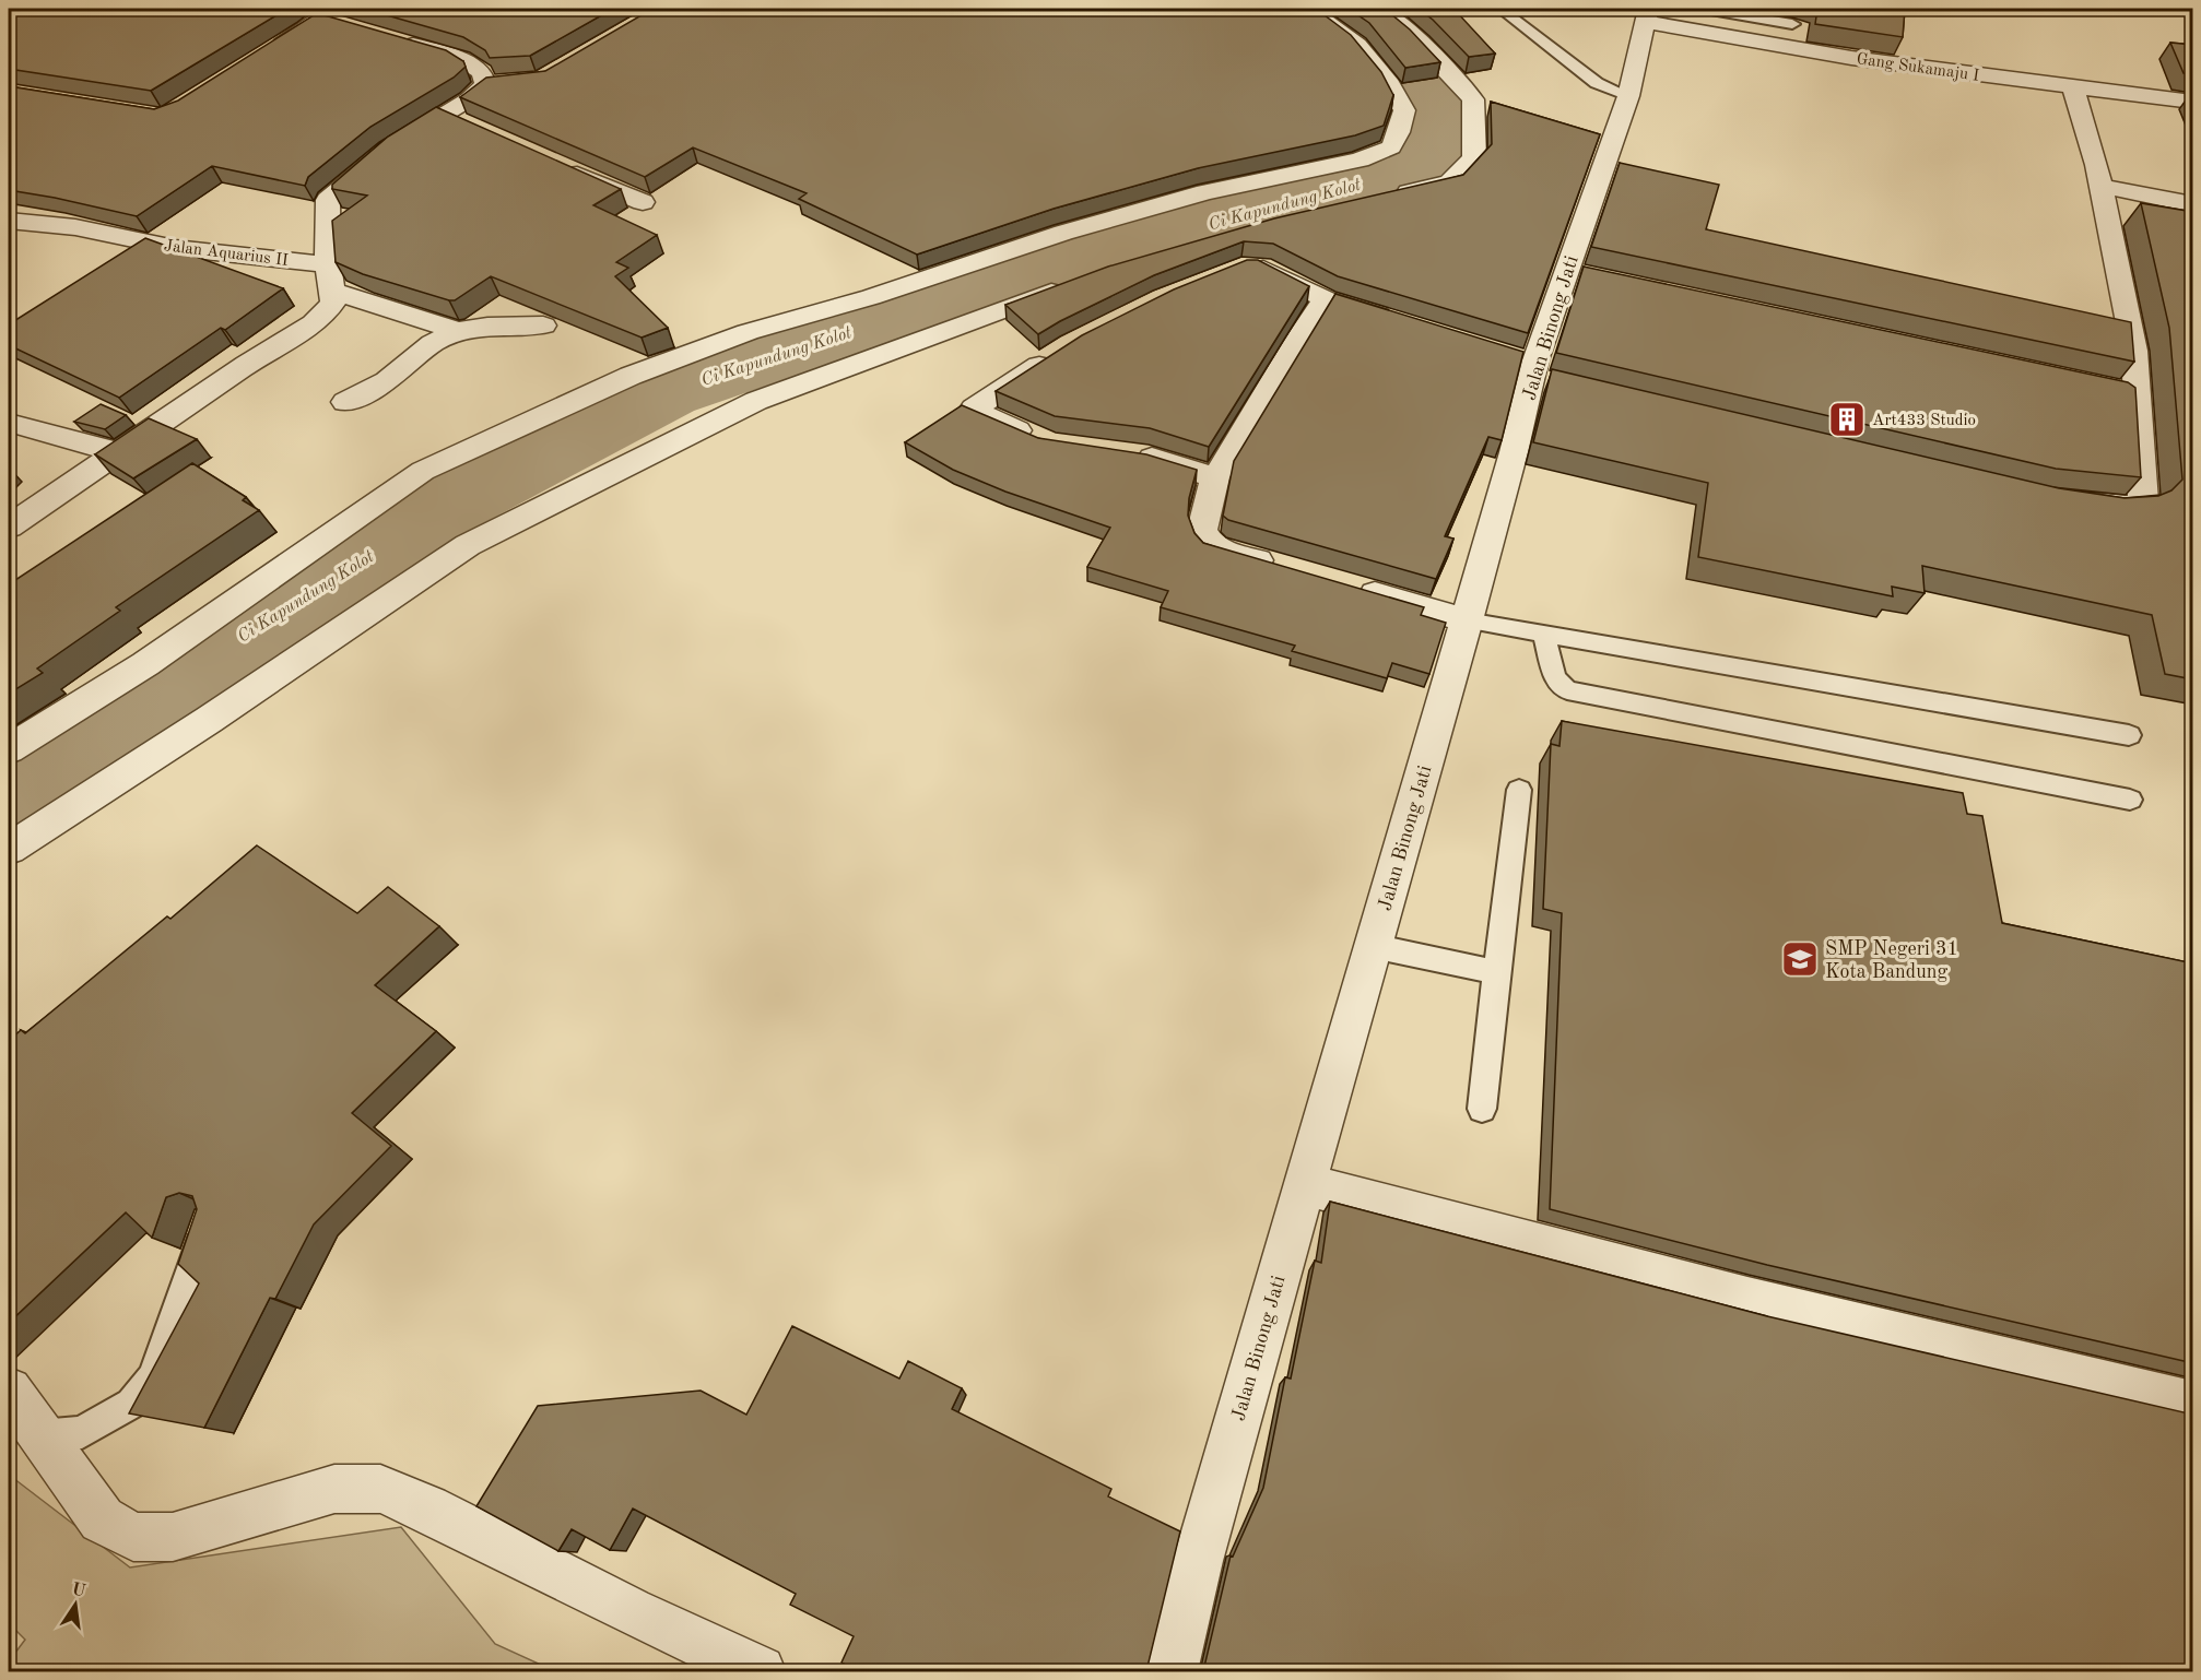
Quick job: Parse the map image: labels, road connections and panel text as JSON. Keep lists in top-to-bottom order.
{
  "streets": {
    "street": ["Gang Sukamaju I", "Jalan Aquarius II", "Jalan Binong Jati"]
  },
  "crossings": [
    ["Gang Sukamaju I", "Jalan Binong Jati"]
  ],
  "water": ["Ci Kapundung Kolot"],
  "places": {
    "building": ["Art433 Studio"],
    "school or university": ["SMP Negeri 31 Kota Bandung"]
  },
  "north": "top"
}
